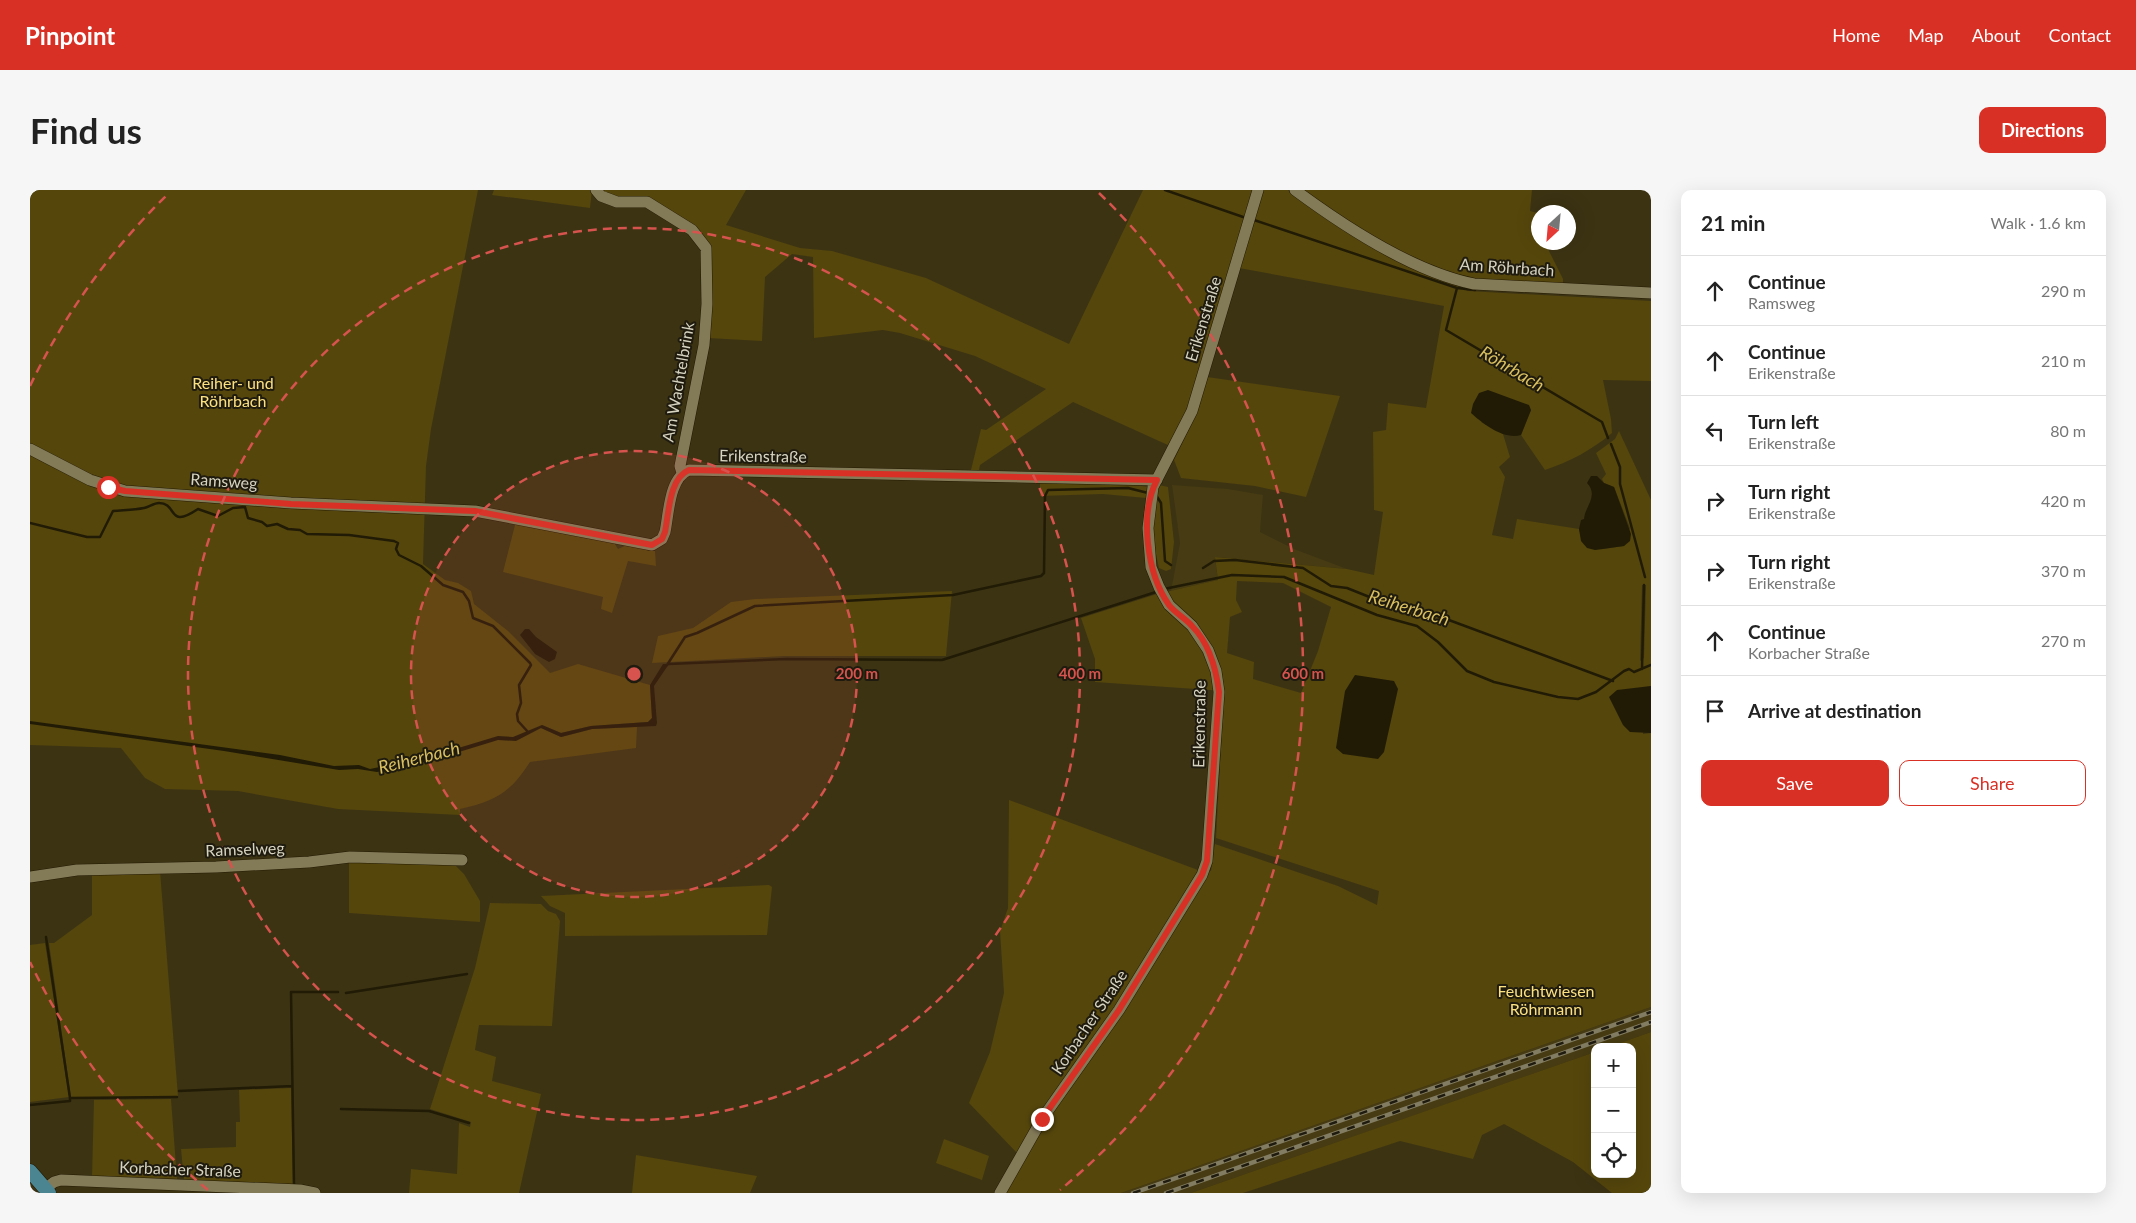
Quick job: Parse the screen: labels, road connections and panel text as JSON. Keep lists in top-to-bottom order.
{
  "streets": {
    "street": [
      "Am Röhrbach",
      "Erikenstraße",
      "Am Wachtelbrink",
      "Ramsweg",
      "Ramselweg",
      "Korbacher Straße"
    ]
  },
  "crossings": [
    ["Erikenstraße", "Am Wachtelbrink"],
    ["Erikenstraße", "Ramsweg"],
    ["Erikenstraße", "Korbacher Straße"],
    ["Am Wachtelbrink", "Ramsweg"]
  ],
  "water": ["Röhrbach", "Reiherbach"],
  "parks": ["Reiher- und Röhrbach", "Feuchtwiesen Röhrmann"],
  "north": "bottom left",
  "page": {
    "header": "Pinpoint",
    "nav": [
      "Home",
      "Map",
      "About",
      "Contact"
    ],
    "buttons": [
      "Directions",
      ["Save", "Share"]
    ],
    "title": "Find us",
    "heading": ["21 min", "Walk · 1.6 km"],
    "list": [
      ["Continue", "Ramsweg", "290 m"],
      ["Continue", "Erikenstraße", "210 m"],
      ["Turn left", "Erikenstraße", "80 m"],
      ["Turn right", "Erikenstraße", "420 m"],
      ["Turn right", "Erikenstraße", "370 m"],
      ["Continue", "Korbacher Straße", "270 m"],
      "Arrive at destination"
    ],
    "map_buttons": ["+", "−"]
  },
  "rings": ["200 m", "400 m", "600 m"]
}
